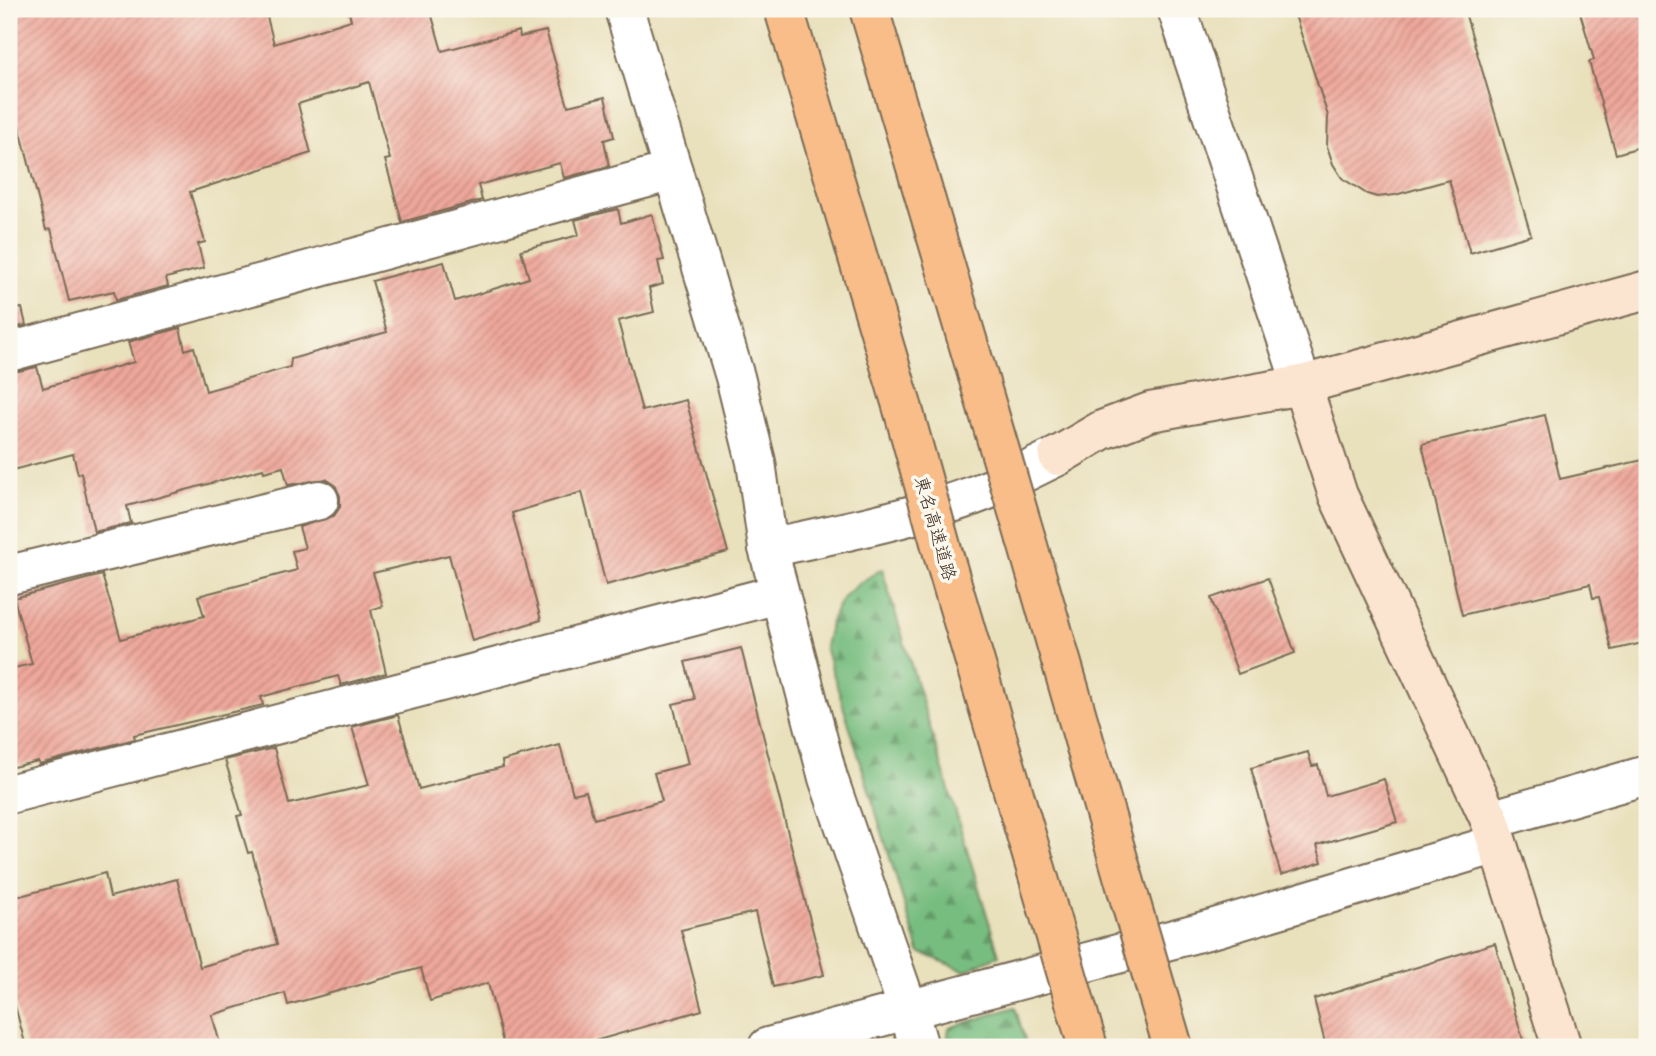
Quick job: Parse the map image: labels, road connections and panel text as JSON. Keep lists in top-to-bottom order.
{
  "streets": {
    "highway": ["東名高速道路"]
  }
}
